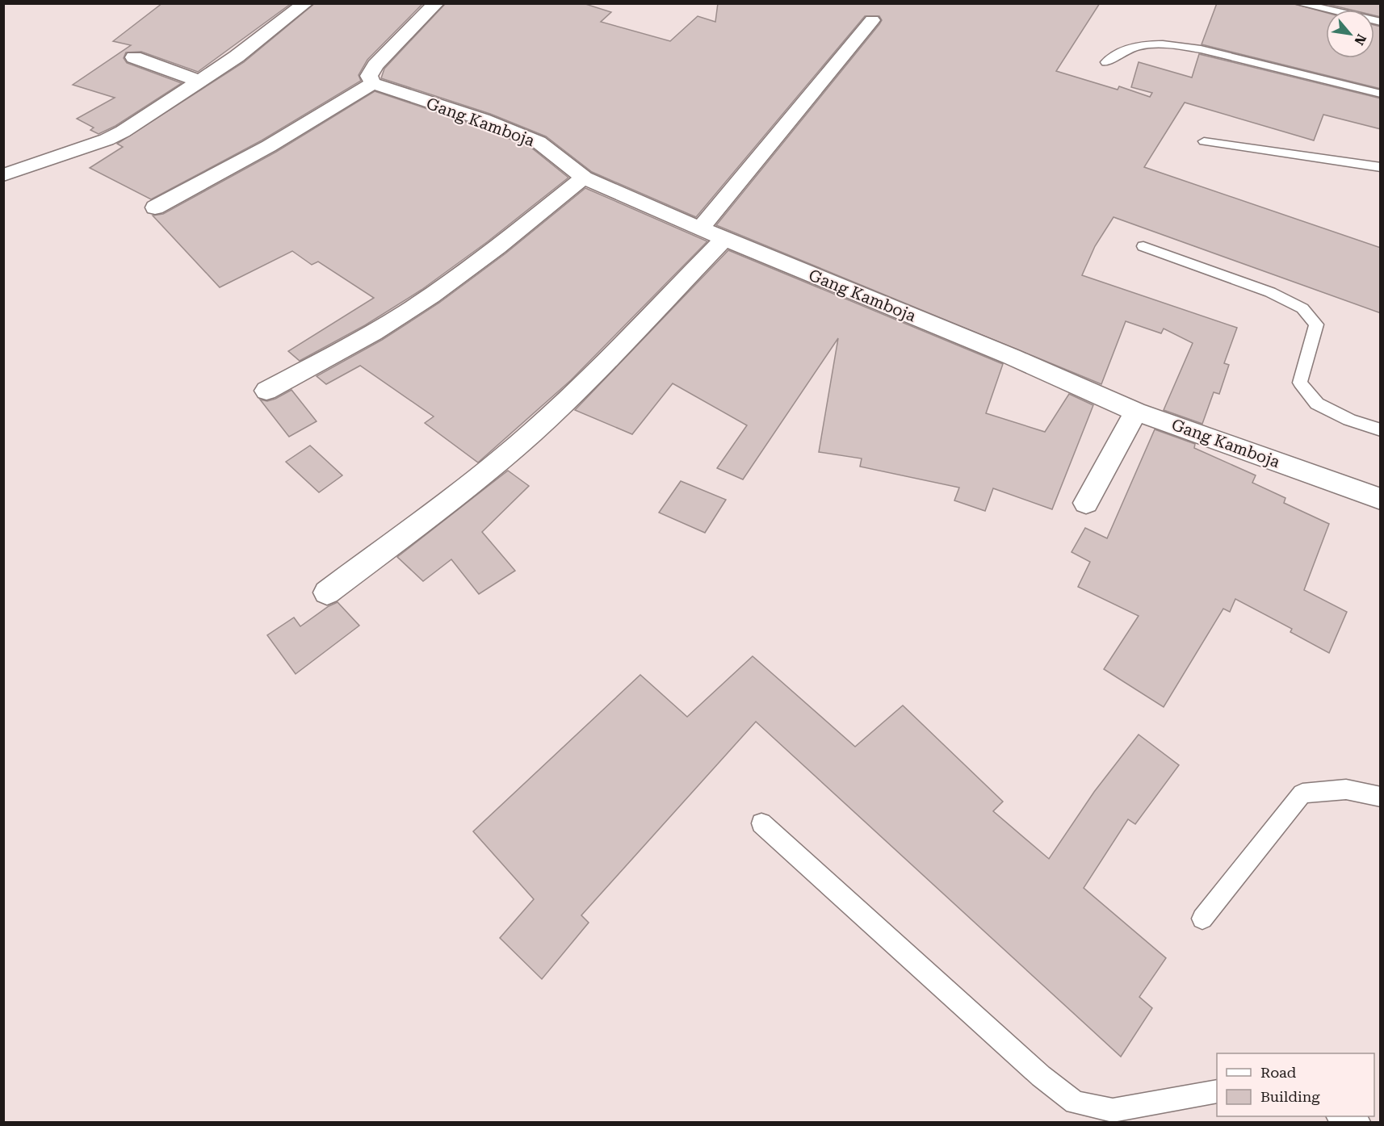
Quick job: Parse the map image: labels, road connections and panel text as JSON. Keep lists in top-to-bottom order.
{
  "streets": {
    "street": ["Gang Kamboja"]
  },
  "legend": ["Road", "Building"],
  "north": "bottom right"
}
